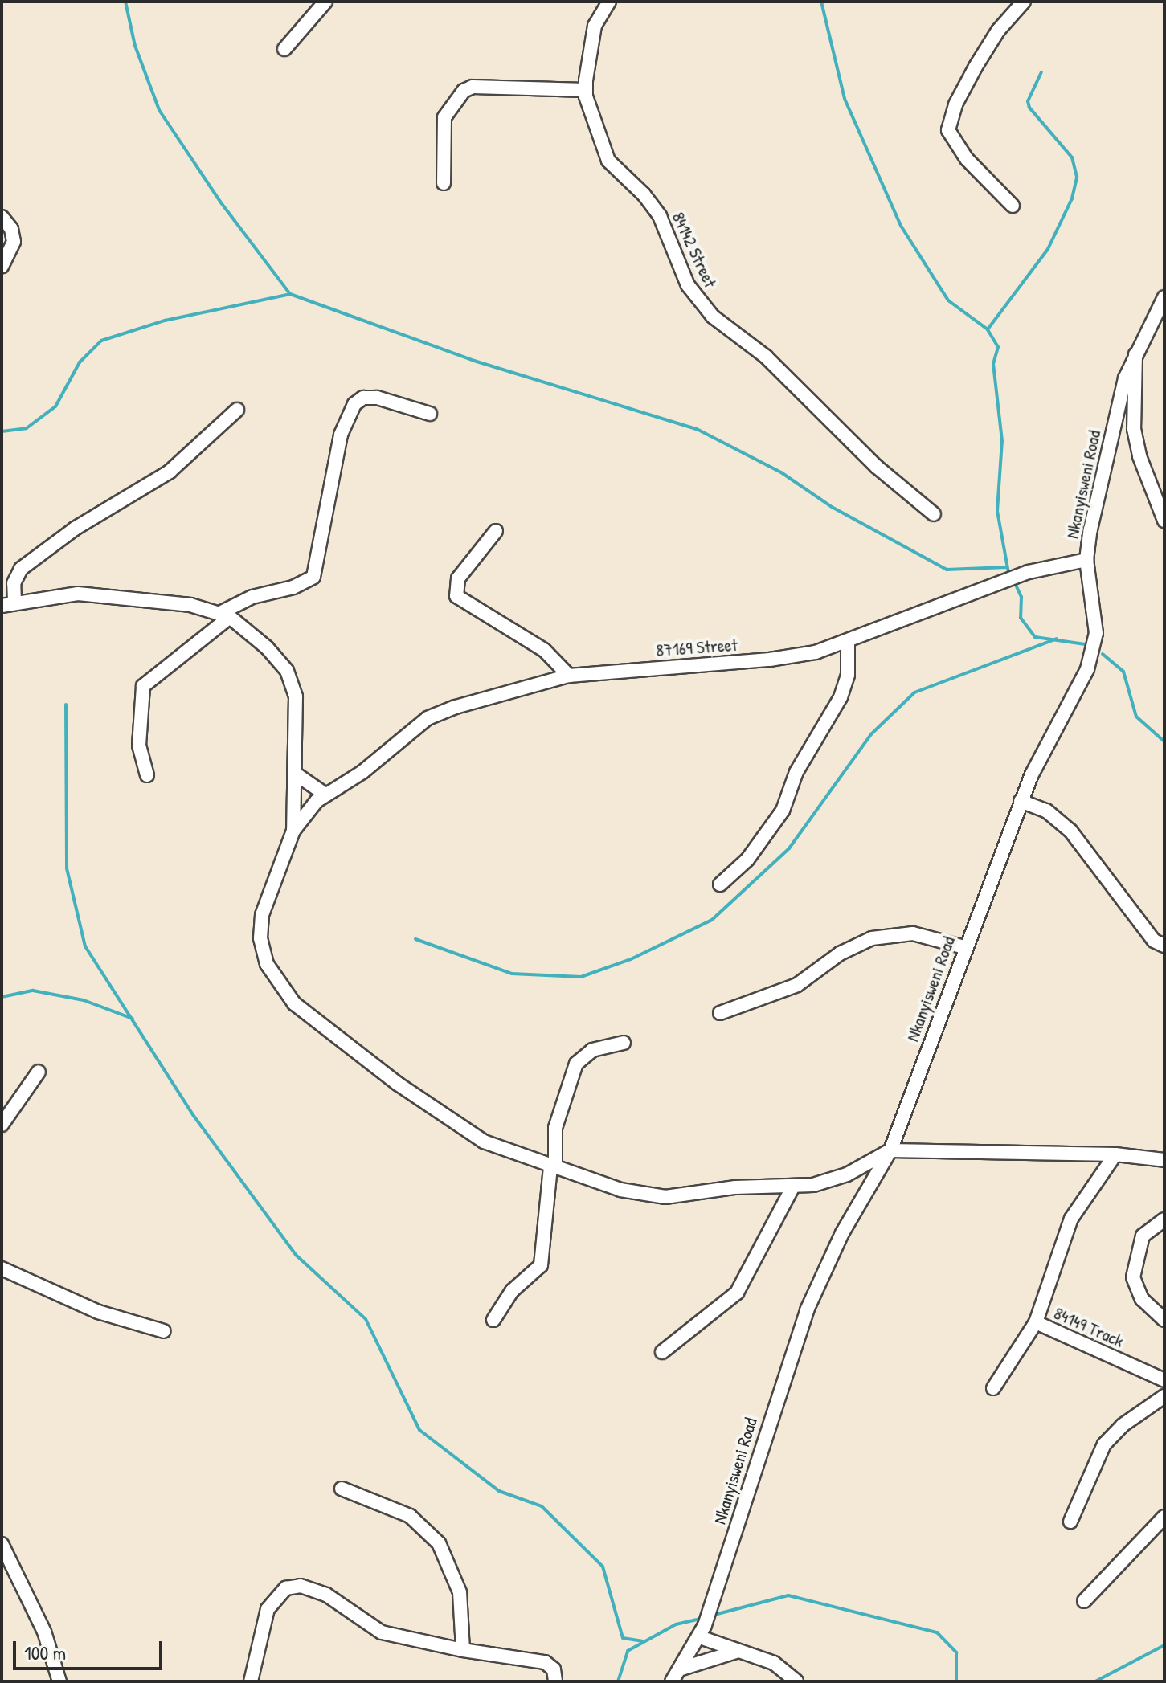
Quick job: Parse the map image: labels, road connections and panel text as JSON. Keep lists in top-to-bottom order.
{
  "streets": {
    "street": [
      "84142 Street",
      "Nkanyisweni Road",
      "87169 Street",
      "84149 Track"
    ]
  },
  "crossings": [
    ["Nkanyisweni Road", "87169 Street"]
  ],
  "scale_bar": "100 m"
}
